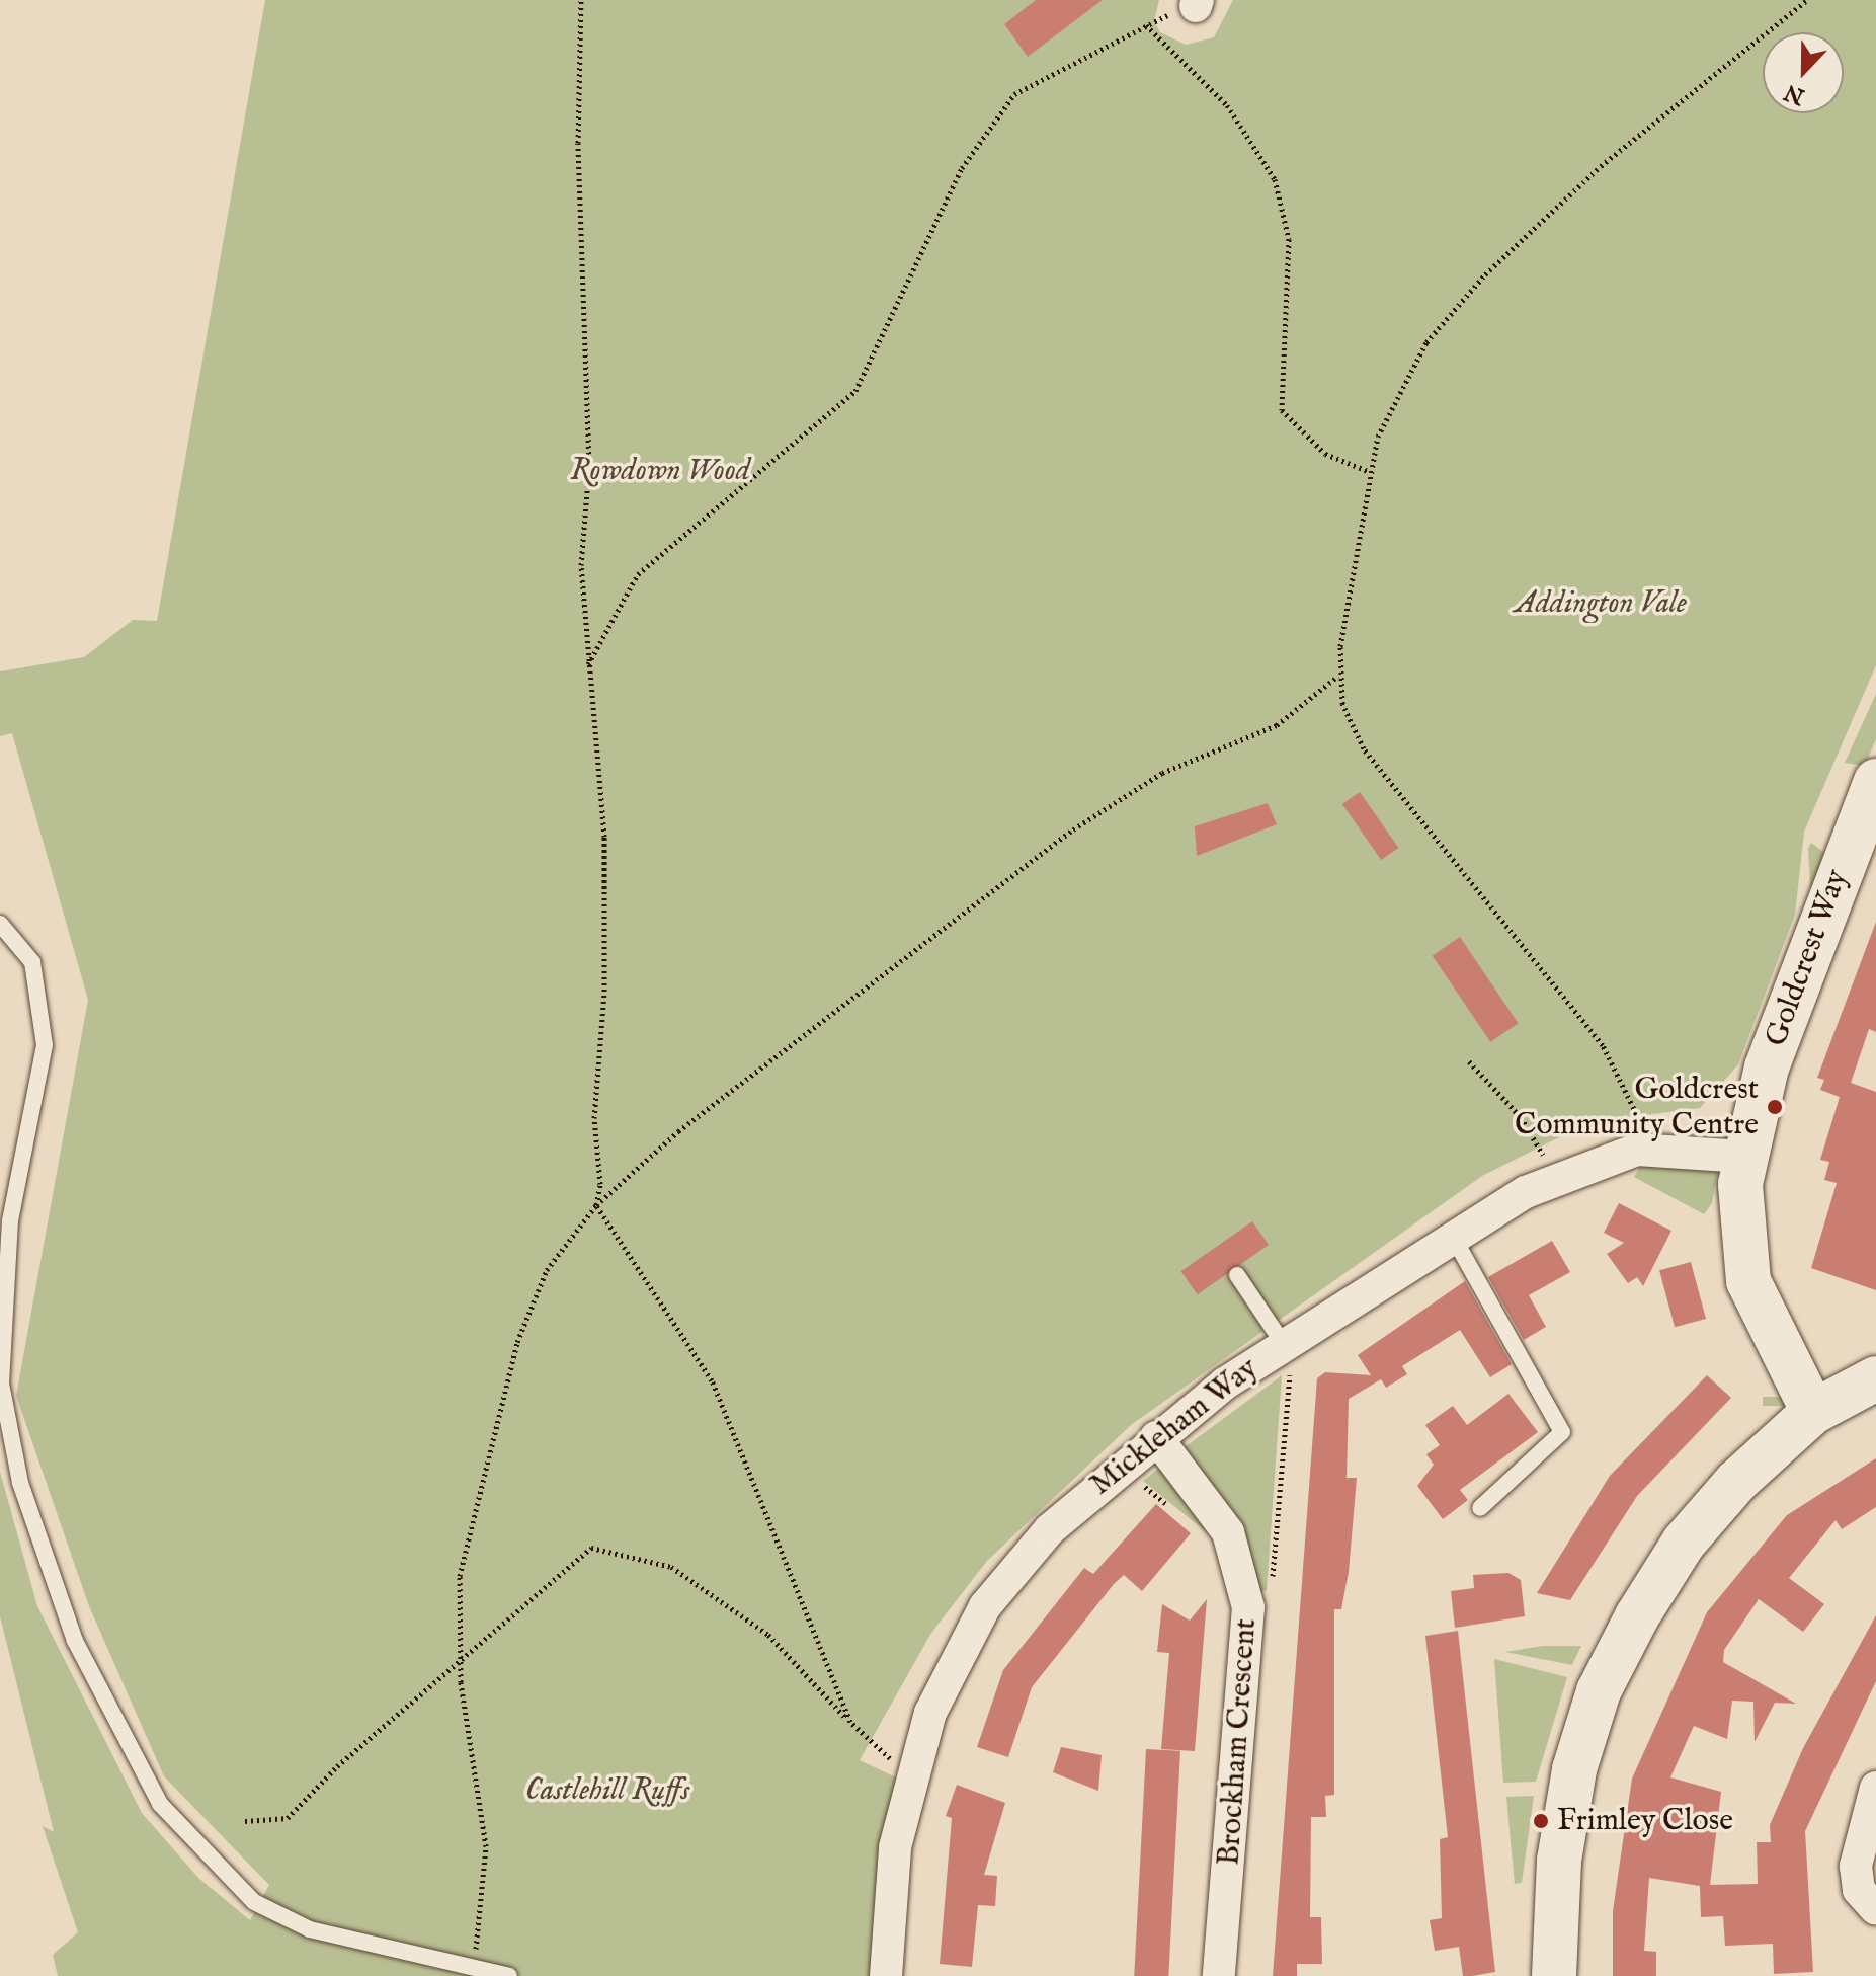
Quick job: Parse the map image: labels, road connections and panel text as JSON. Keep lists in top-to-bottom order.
{
  "streets": {
    "street": ["Goldcrest Way", "Mickleham Way", "Brockham Crescent"]
  },
  "crossings": [
    ["Goldcrest Way", "Mickleham Way"],
    ["Mickleham Way", "Brockham Crescent"]
  ],
  "parks": ["Rowdown Wood", "Addington Vale", "Castlehill Ruffs"],
  "places": ["Goldcrest Community Centre", "Frimley Close"],
  "north": "bottom"
}
